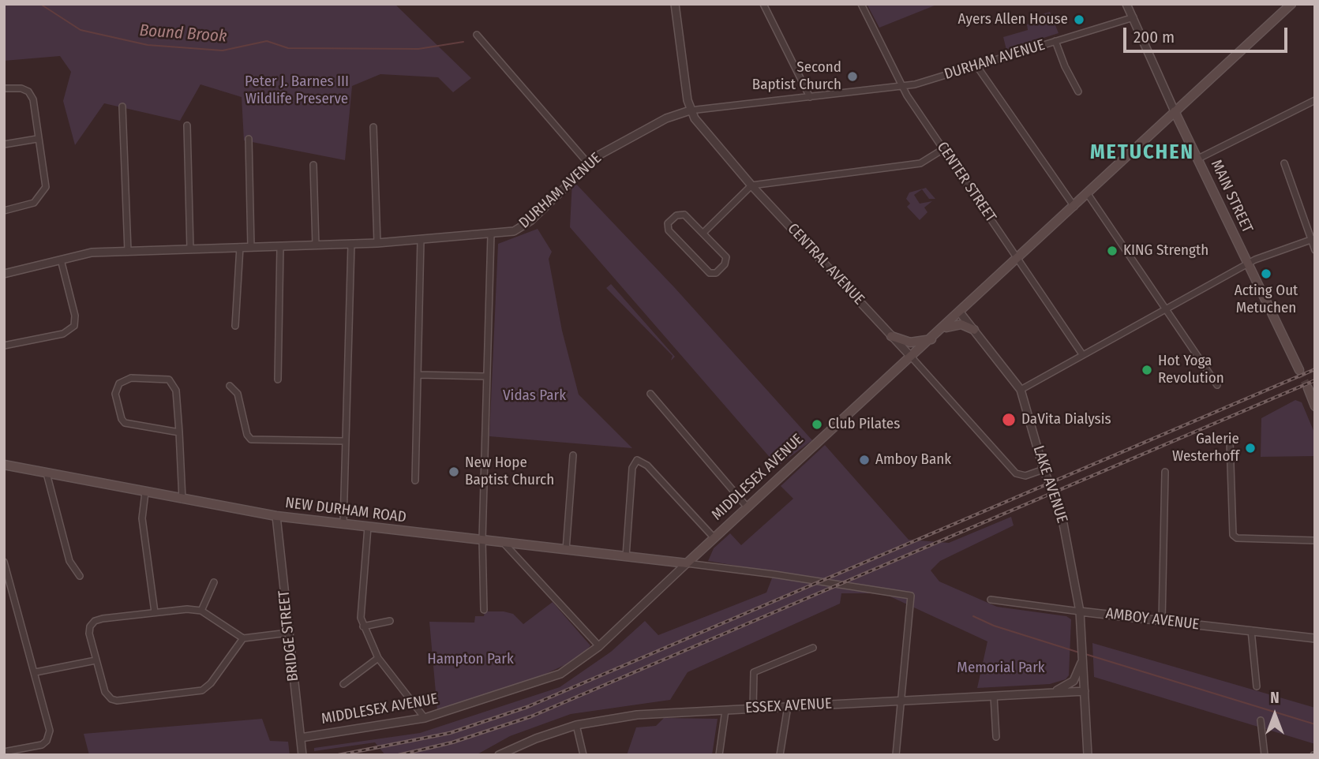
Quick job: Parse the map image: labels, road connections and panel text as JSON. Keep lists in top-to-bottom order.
{
  "streets": {
    "main road": ["MAIN STREET", "MIDDLESEX AVENUE", "NEW DURHAM ROAD"],
    "street": [
      "DURHAM AVENUE",
      "CENTER STREET",
      "CENTRAL AVENUE",
      "LAKE AVENUE",
      "AMBOY AVENUE",
      "BRIDGE STREET",
      "ESSEX AVENUE"
    ]
  },
  "crossings": [
    ["DURHAM AVENUE", "CENTER STREET"],
    ["DURHAM AVENUE", "MAIN STREET"],
    ["DURHAM AVENUE", "CENTRAL AVENUE"],
    ["CENTER STREET", "MIDDLESEX AVENUE"],
    ["MAIN STREET", "MIDDLESEX AVENUE"],
    ["CENTRAL AVENUE", "MIDDLESEX AVENUE"],
    ["CENTRAL AVENUE", "LAKE AVENUE"],
    ["MIDDLESEX AVENUE", "LAKE AVENUE"],
    ["MIDDLESEX AVENUE", "NEW DURHAM ROAD"],
    ["MIDDLESEX AVENUE", "BRIDGE STREET"],
    ["LAKE AVENUE", "AMBOY AVENUE"],
    ["NEW DURHAM ROAD", "BRIDGE STREET"]
  ],
  "districts": ["METUCHEN"],
  "water": ["Bound Brook"],
  "parks": [
    "Peter J. Barnes III Wildlife Preserve",
    "Vidas Park",
    "Hampton Park",
    "Memorial Park"
  ],
  "places": [
    "Ayers Allen House",
    "Second Baptist Church",
    "KING Strength",
    "Acting Out Metuchen",
    "Hot Yoga Revolution",
    "DaVita Dialysis",
    "Club Pilates",
    "Galerie Westerhoff",
    "Amboy Bank",
    "New Hope Baptist Church"
  ],
  "scale_bar": "200 m",
  "north": "top"
}
